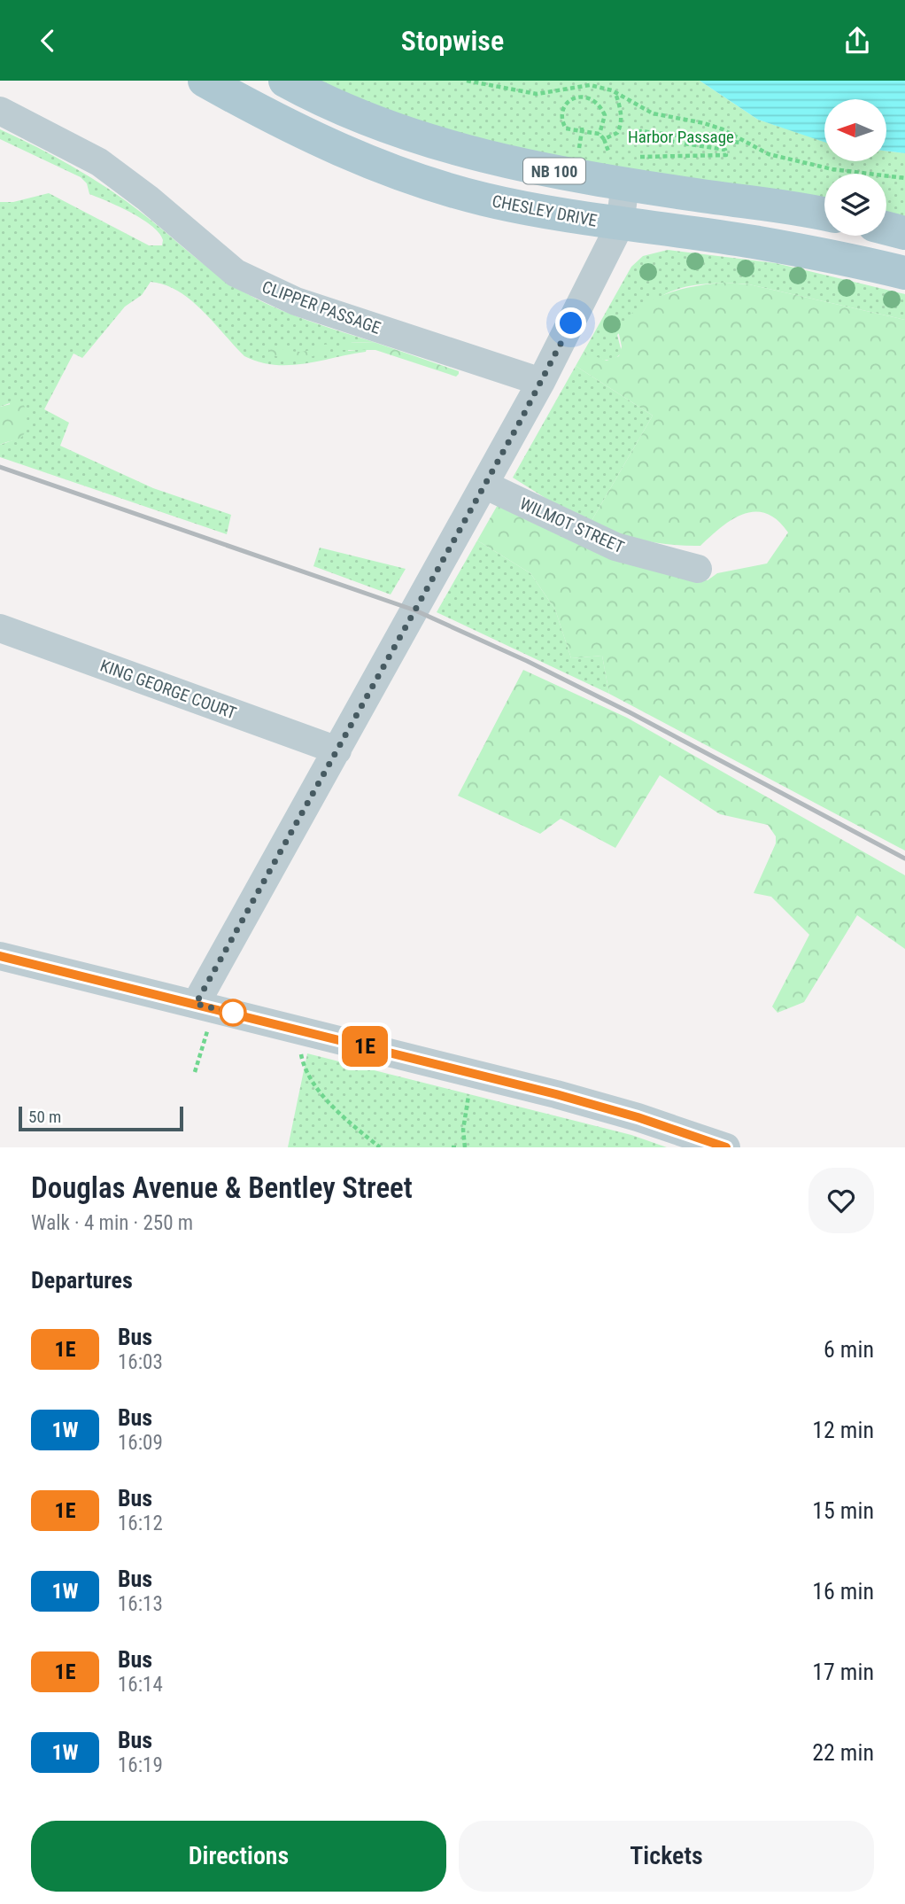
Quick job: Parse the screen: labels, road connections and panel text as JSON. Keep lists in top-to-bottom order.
{
  "streets": {
    "main road": ["NB 100", "CHESLEY DRIVE"],
    "street": ["CLIPPER PASSAGE", "WILMOT STREET", "KING GEORGE COURT"]
  },
  "parks": ["Harbor Passage"],
  "lines": ["bus line 1E"],
  "scale_bar": "50 m",
  "north": "left",
  "page": {
    "header": "Stopwise",
    "on_map": "1E",
    "scale": "50 m",
    "heading": [
      ["Douglas Avenue & Bentley Street", "Walk · 4 min · 250 m"],
      "Departures"
    ],
    "list": [
      {
        "mark": "1E",
        "name": "Bus",
        "note": "16:03",
        "value": "6 min"
      },
      {
        "mark": "1W",
        "name": "Bus",
        "note": "16:09",
        "value": "12 min"
      },
      {
        "mark": "1E",
        "name": "Bus",
        "note": "16:12",
        "value": "15 min"
      },
      {
        "mark": "1W",
        "name": "Bus",
        "note": "16:13",
        "value": "16 min"
      },
      {
        "mark": "1E",
        "name": "Bus",
        "note": "16:14",
        "value": "17 min"
      },
      {
        "mark": "1W",
        "name": "Bus",
        "note": "16:19",
        "value": "22 min"
      }
    ],
    "buttons": ["Directions", "Tickets"]
  }
}
